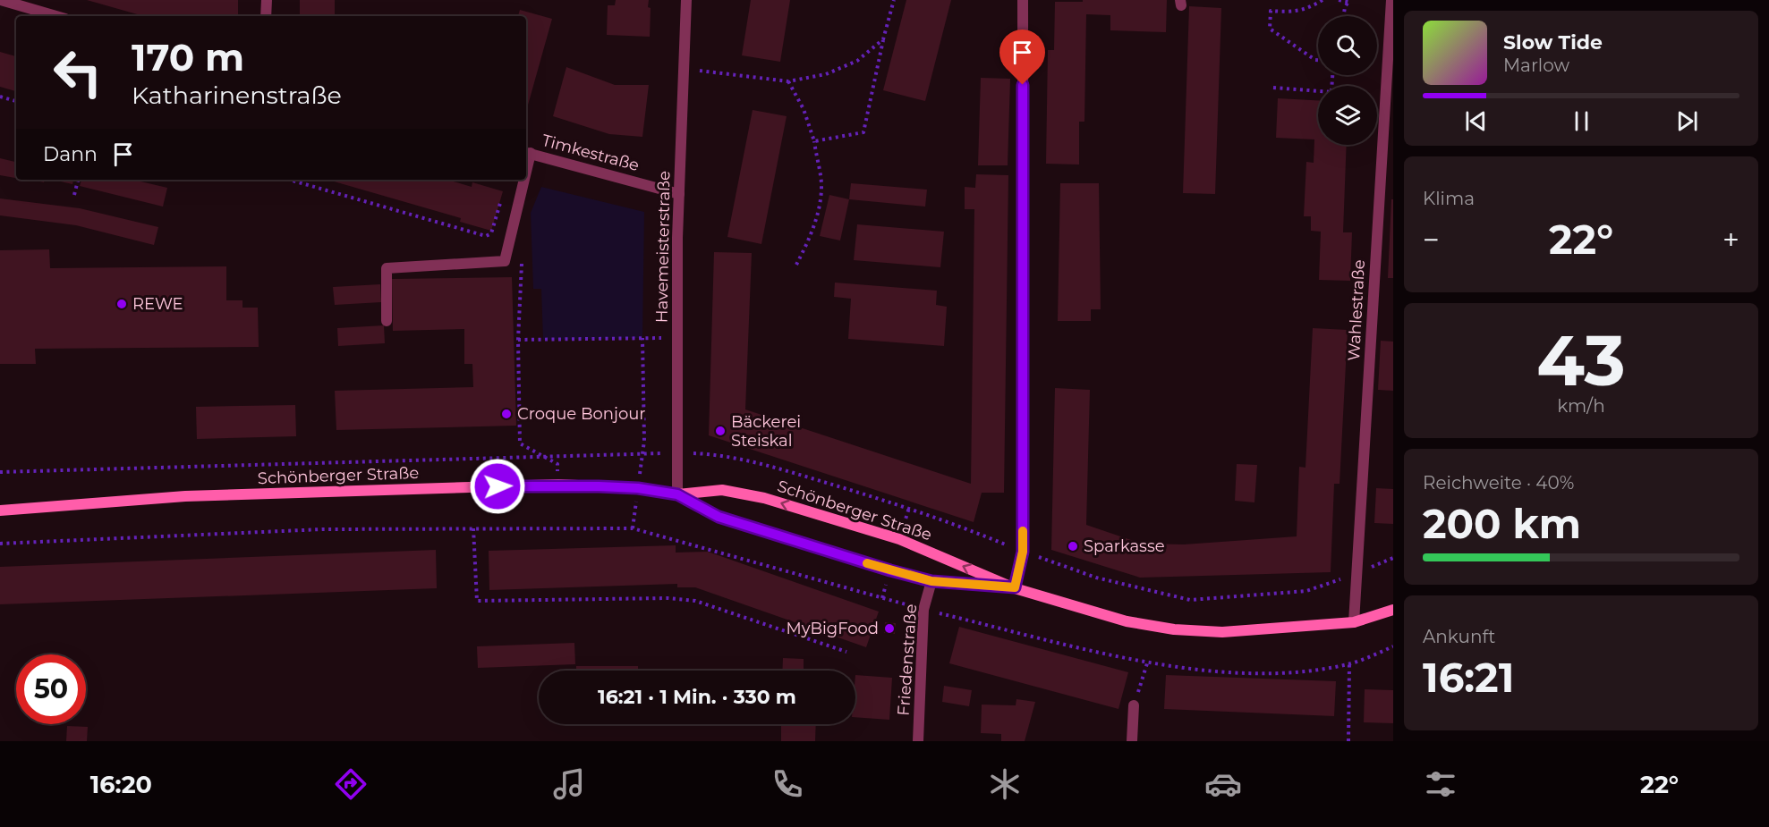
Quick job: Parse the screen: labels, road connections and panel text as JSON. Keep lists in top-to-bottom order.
{
  "streets": {
    "main road": ["Schönberger Straße"],
    "street": [
      "Timkestraße",
      "Havemeisterstraße",
      "Wahlestraße",
      "Friedenstraße"
    ]
  },
  "crossings": [
    ["Timkestraße", "Havemeisterstraße"],
    ["Havemeisterstraße", "Schönberger Straße"],
    ["Wahlestraße", "Schönberger Straße"],
    ["Schönberger Straße", "Friedenstraße"]
  ],
  "places": [
    "REWE",
    "Croque Bonjour",
    "Bäckerei Steiskal",
    "Sparkasse",
    "MyBigFood"
  ],
  "page": {
    "turn": ["170 m", "Katharinenstraße"],
    "song": ["Slow Tide", "Marlow"],
    "then": "Dann",
    "tile": [
      "Klima",
      ["43", "km/h"],
      ["Reichweite · 40%", "200 km"],
      ["Ankunft", "16:21"]
    ],
    "heat": ["−", "22°", "+"],
    "limit": "50",
    "trip": "16:21 · 1 Min. · 330 m",
    "tabs": ["16:20", "22°"]
  }
}
